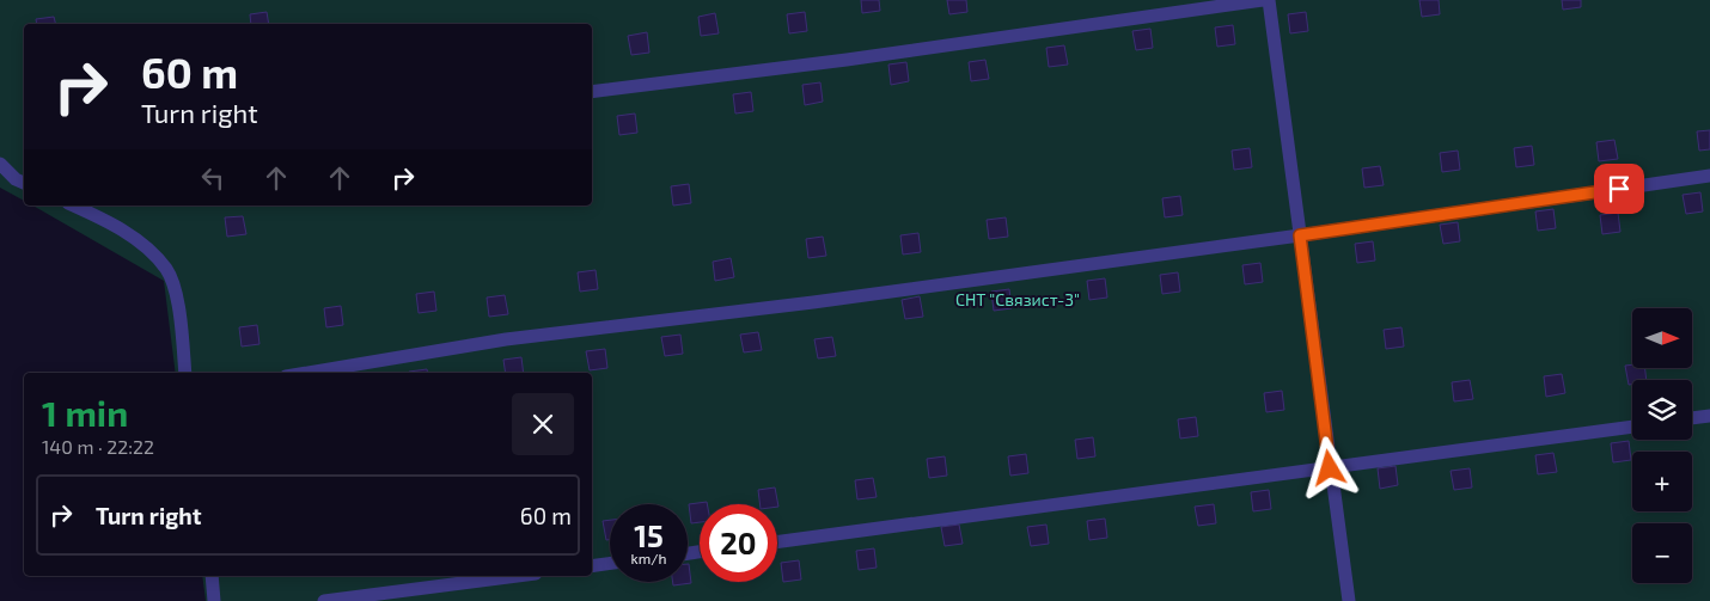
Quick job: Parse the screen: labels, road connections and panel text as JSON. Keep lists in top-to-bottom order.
{
  "parks": ["СНТ \"Связист-3\""],
  "north": "right",
  "page": {
    "turn": ["60 m", "Turn right"],
    "map_buttons": ["+", "−"],
    "heading": ["1 min", "140 m · 22:22"],
    "list": [
      {
        "name": "Turn right",
        "value": "60 m"
      }
    ],
    "speed": "15 km/h",
    "limit": "20"
  }
}
